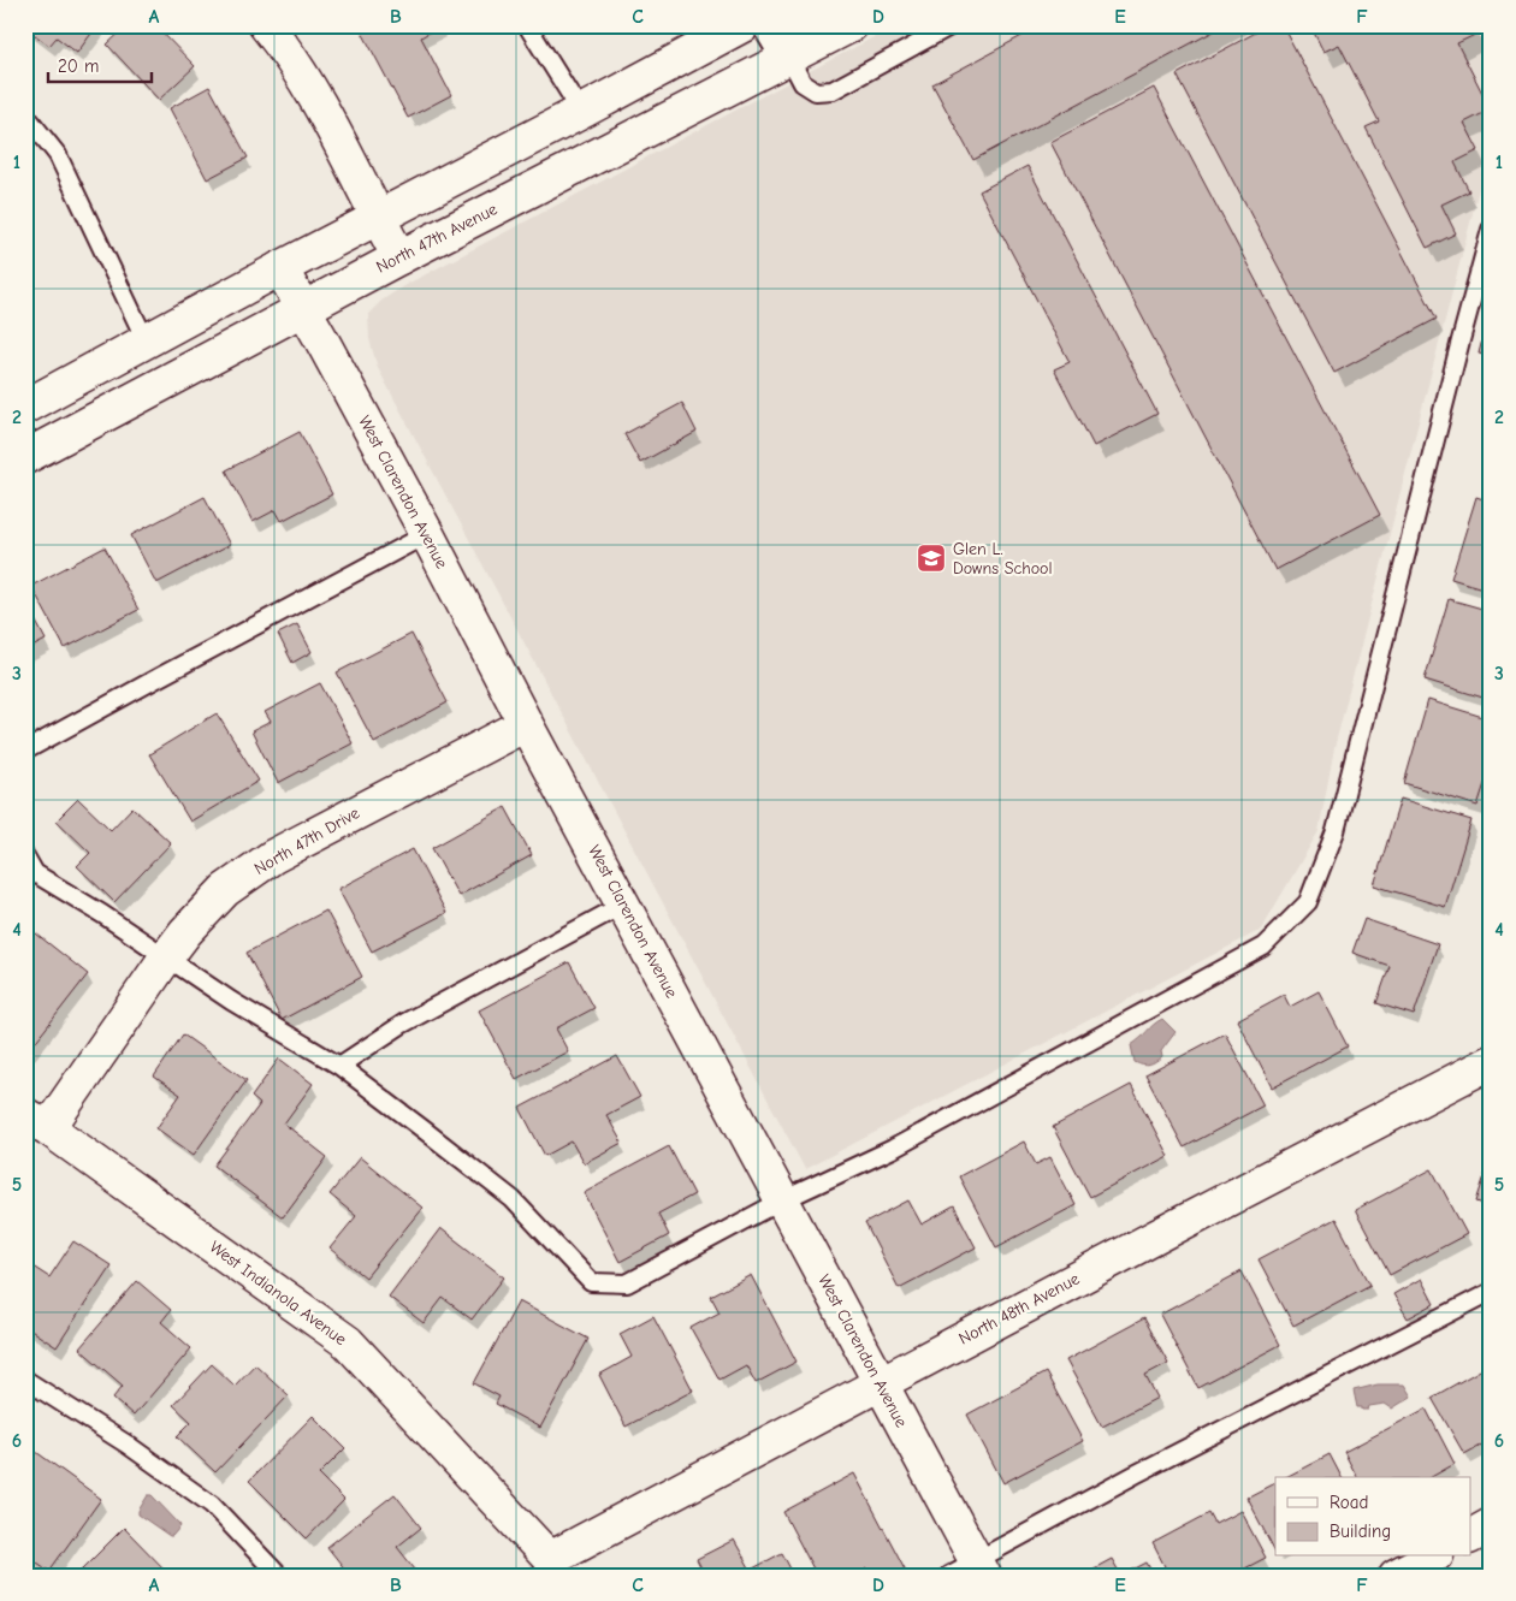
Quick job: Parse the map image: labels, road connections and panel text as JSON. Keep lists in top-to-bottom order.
{
  "streets": {
    "street": [
      "North 47th Avenue",
      "West Clarendon Avenue",
      "North 47th Drive",
      "West Indianola Avenue",
      "North 48th Avenue"
    ]
  },
  "crossings": [
    ["North 47th Avenue", "West Clarendon Avenue"],
    ["West Clarendon Avenue", "North 47th Drive"],
    ["West Clarendon Avenue", "North 48th Avenue"],
    ["North 47th Drive", "West Indianola Avenue"],
    ["West Indianola Avenue", "North 48th Avenue"]
  ],
  "places": {
    "school or university": ["Glen L. Downs School"]
  },
  "legend": ["Road", "Building"],
  "scale_bar": "20 m",
  "grid": {
    "columns": [
      "A",
      "B",
      "C",
      "D",
      "E",
      "F"
    ],
    "rows": [
      "1",
      "2",
      "3",
      "4",
      "5",
      "6"
    ]
  }
}
